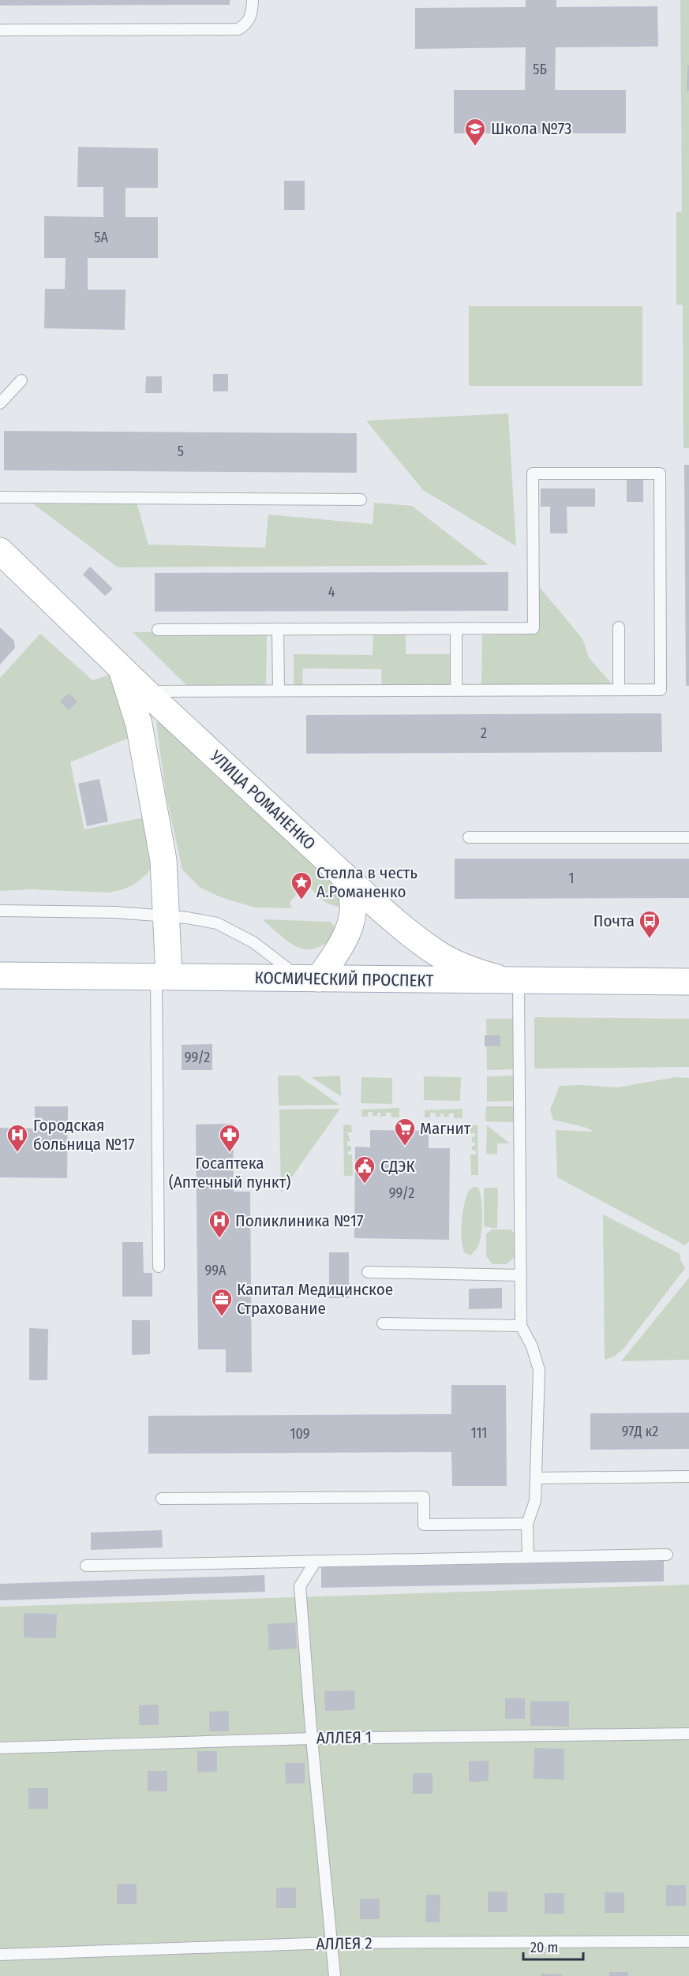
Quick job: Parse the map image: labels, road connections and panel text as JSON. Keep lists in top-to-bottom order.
{
  "streets": {
    "main road": ["УЛИЦА РОМАНЕНКО", "КОСМИЧЕСКИЙ ПРОСПЕКТ"],
    "lane": ["АЛЛЕЯ 1", "АЛЛЕЯ 2"]
  },
  "crossings": [
    ["УЛИЦА РОМАНЕНКО", "КОСМИЧЕСКИЙ ПРОСПЕКТ"]
  ],
  "places": {
    "school or university": ["Школа №73"],
    "place": ["Стелла в честь А.Романенко"],
    "bus stop": ["Почта"],
    "supermarket": ["Магнит"],
    "hospital": ["Городская больница №17", "Поликлиника №17"],
    "pharmacy": ["Госаптека (Аптечный пункт)"],
    "public building": ["СДЭК"],
    "office": ["Капитал Медицинское Страхование"]
  },
  "house_numbers": [
    "5Б",
    "5А",
    "5",
    "4",
    "2",
    "1",
    "99/2",
    "99/2",
    "99А",
    "97Д к2",
    "111",
    "109"
  ],
  "scale_bar": "20 m"
}
